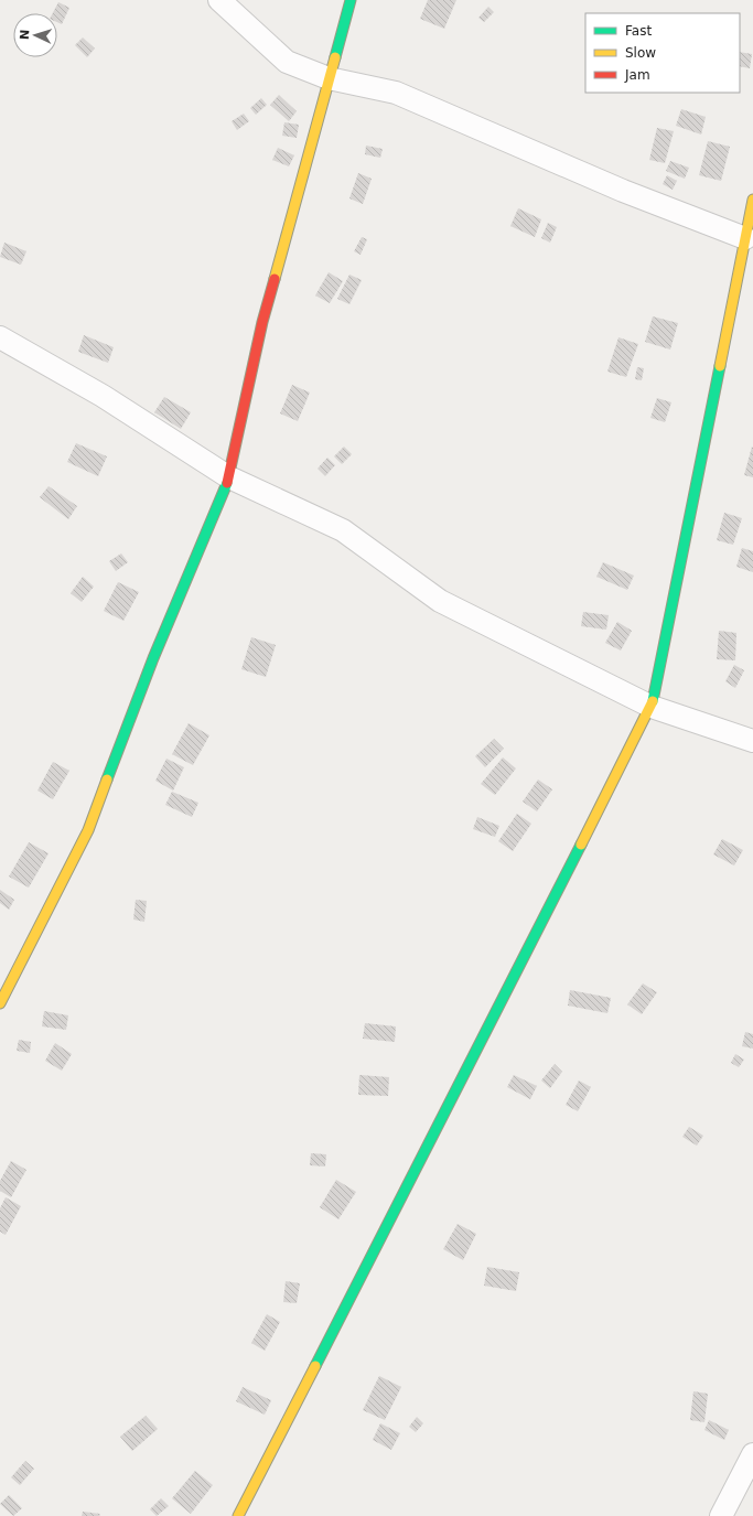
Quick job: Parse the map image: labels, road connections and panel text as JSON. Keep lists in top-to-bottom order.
{
  "legend": ["Fast", "Slow", "Jam"],
  "north": "left"
}
